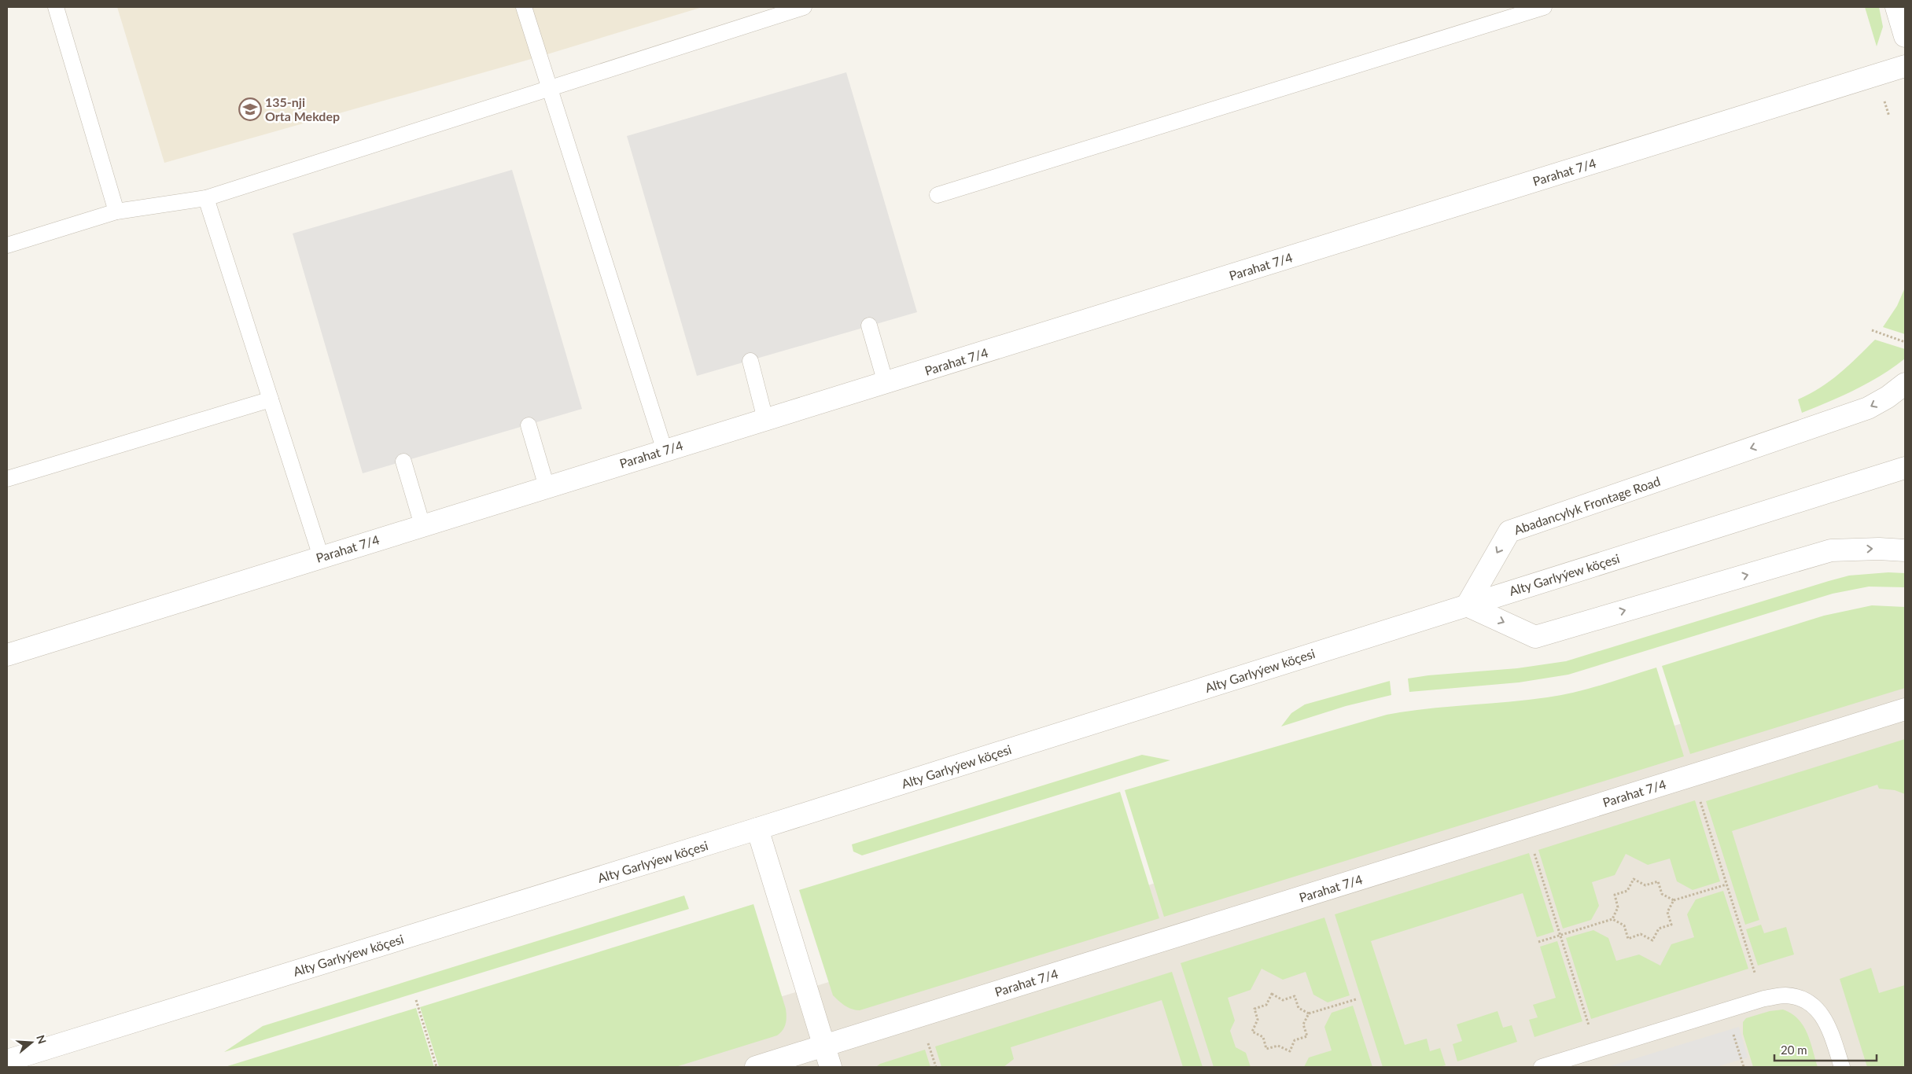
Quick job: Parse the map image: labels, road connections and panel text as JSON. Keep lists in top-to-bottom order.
{
  "streets": {
    "street": ["Parahat 7/4", "Abadancylyk Frontage Road", "Alty Garlyýew köçesi"]
  },
  "crossings": [
    ["Abadancylyk Frontage Road", "Alty Garlyýew köçesi"]
  ],
  "places": {
    "school or university": ["135-nji Orta Mekdep"]
  },
  "scale_bar": "20 m",
  "north": "right"
}
